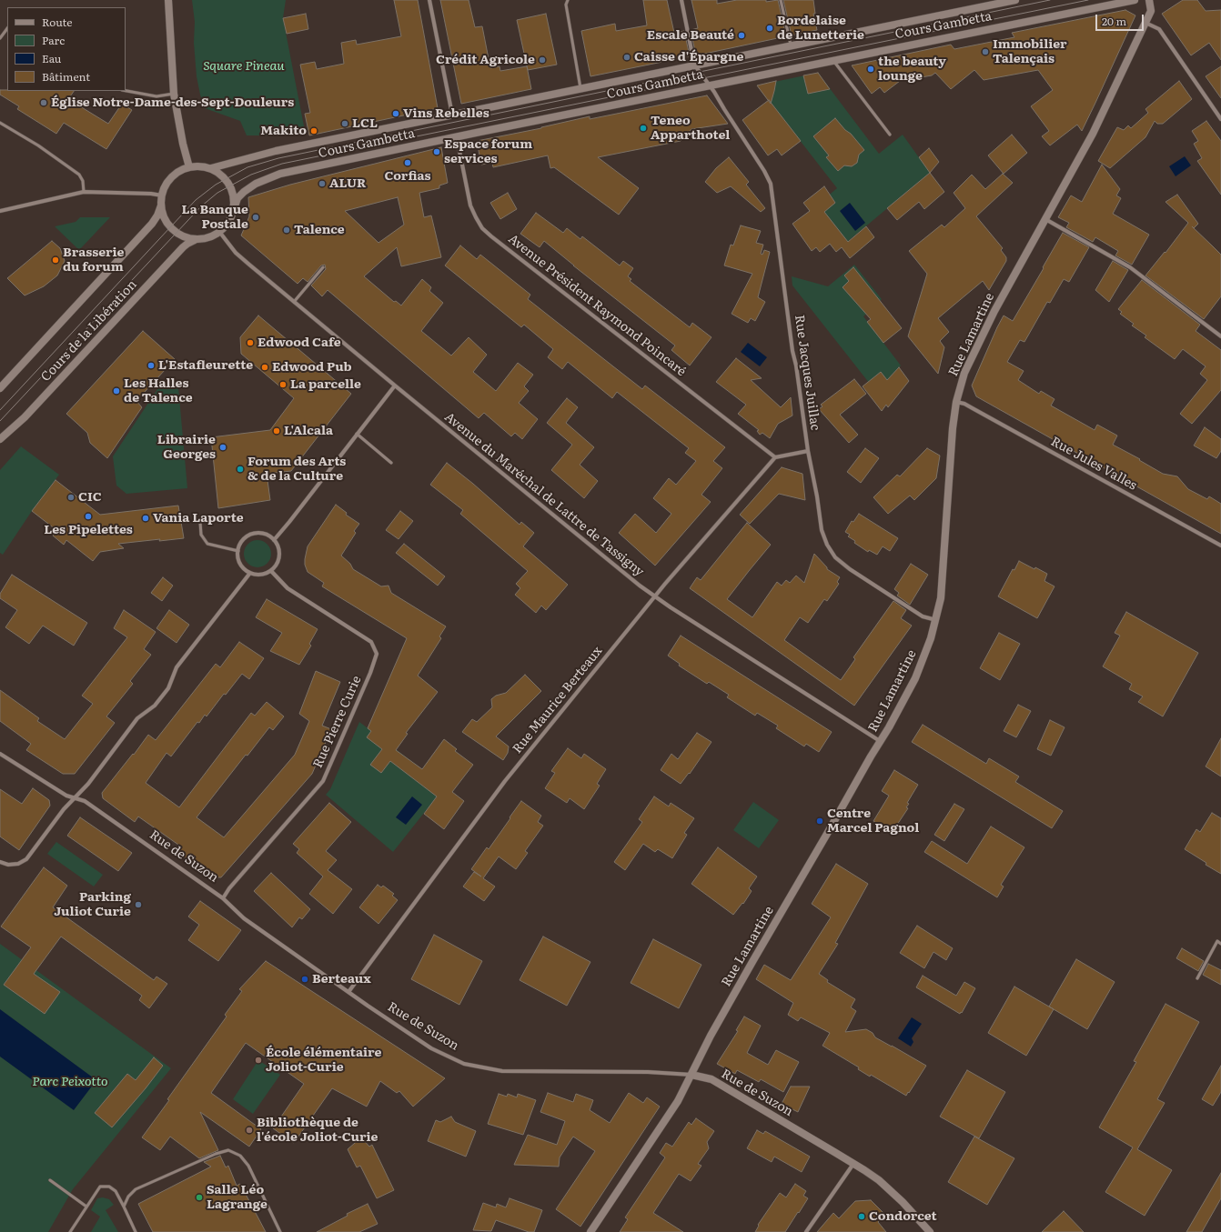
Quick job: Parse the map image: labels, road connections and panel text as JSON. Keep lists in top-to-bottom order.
{
  "streets": {
    "main road": [
      "Cours Gambetta",
      "Cours de la Libération",
      "Rue Lamartine",
      "Rue de Suzon"
    ],
    "street": [
      "Avenue Président Raymond Poincaré",
      "Rue Jacques Juillac",
      "Rue Jules Valles",
      "Avenue du Maréchal de Lattre de Tassigny",
      "Rue Maurice Berteaux",
      "Rue Pierre Curie"
    ]
  },
  "crossings": [
    ["Cours Gambetta", "Avenue Président Raymond Poincaré"],
    ["Cours Gambetta", "Cours de la Libération"],
    ["Cours Gambetta", "Rue Jacques Juillac"],
    ["Cours Gambetta", "Avenue du Maréchal de Lattre de Tassigny"],
    ["Avenue Président Raymond Poincaré", "Rue Maurice Berteaux"],
    ["Cours de la Libération", "Avenue du Maréchal de Lattre de Tassigny"],
    ["Rue Lamartine", "Rue Jacques Juillac"],
    ["Rue Lamartine", "Rue Jules Valles"],
    ["Rue Lamartine", "Avenue du Maréchal de Lattre de Tassigny"],
    ["Rue Lamartine", "Rue de Suzon"],
    ["Avenue du Maréchal de Lattre de Tassigny", "Rue Maurice Berteaux"],
    ["Rue Maurice Berteaux", "Rue de Suzon"],
    ["Rue Pierre Curie", "Rue de Suzon"]
  ],
  "parks": ["Square Pineau", "Parc Peixotto"],
  "places": [
    "Bordelaise de Lunetterie",
    "Escale Beauté",
    "Immobilier Talençais",
    "Caisse d'Épargne",
    "Crédit Agricole",
    "the beauty lounge",
    "Église Notre-Dame-des-Sept-Douleurs",
    "Vins Rebelles",
    "LCL",
    "Teneo Apparthotel",
    "Makito",
    "Espace forum services",
    "Corfias",
    "ALUR",
    "La Banque Postale",
    "Talence",
    "Brasserie du forum",
    "Edwood Cafe",
    "L'Estafleurette",
    "Edwood Pub",
    "La parcelle",
    "Les Halles de Talence",
    "L'Alcala",
    "Librairie Georges",
    "Forum des Arts & de la Culture",
    "CIC",
    "Les Pipelettes",
    "Vania Laporte",
    "Centre Marcel Pagnol",
    "Parking Juliot Curie",
    "Berteaux",
    "École élémentaire Joliot-Curie",
    "Bibliothèque de l'école Joliot-Curie",
    "Salle Léo Lagrange",
    "Condorcet"
  ],
  "legend": [
    "Route",
    "Parc",
    "Eau",
    "Bâtiment"
  ],
  "scale_bar": "20 m"
}
